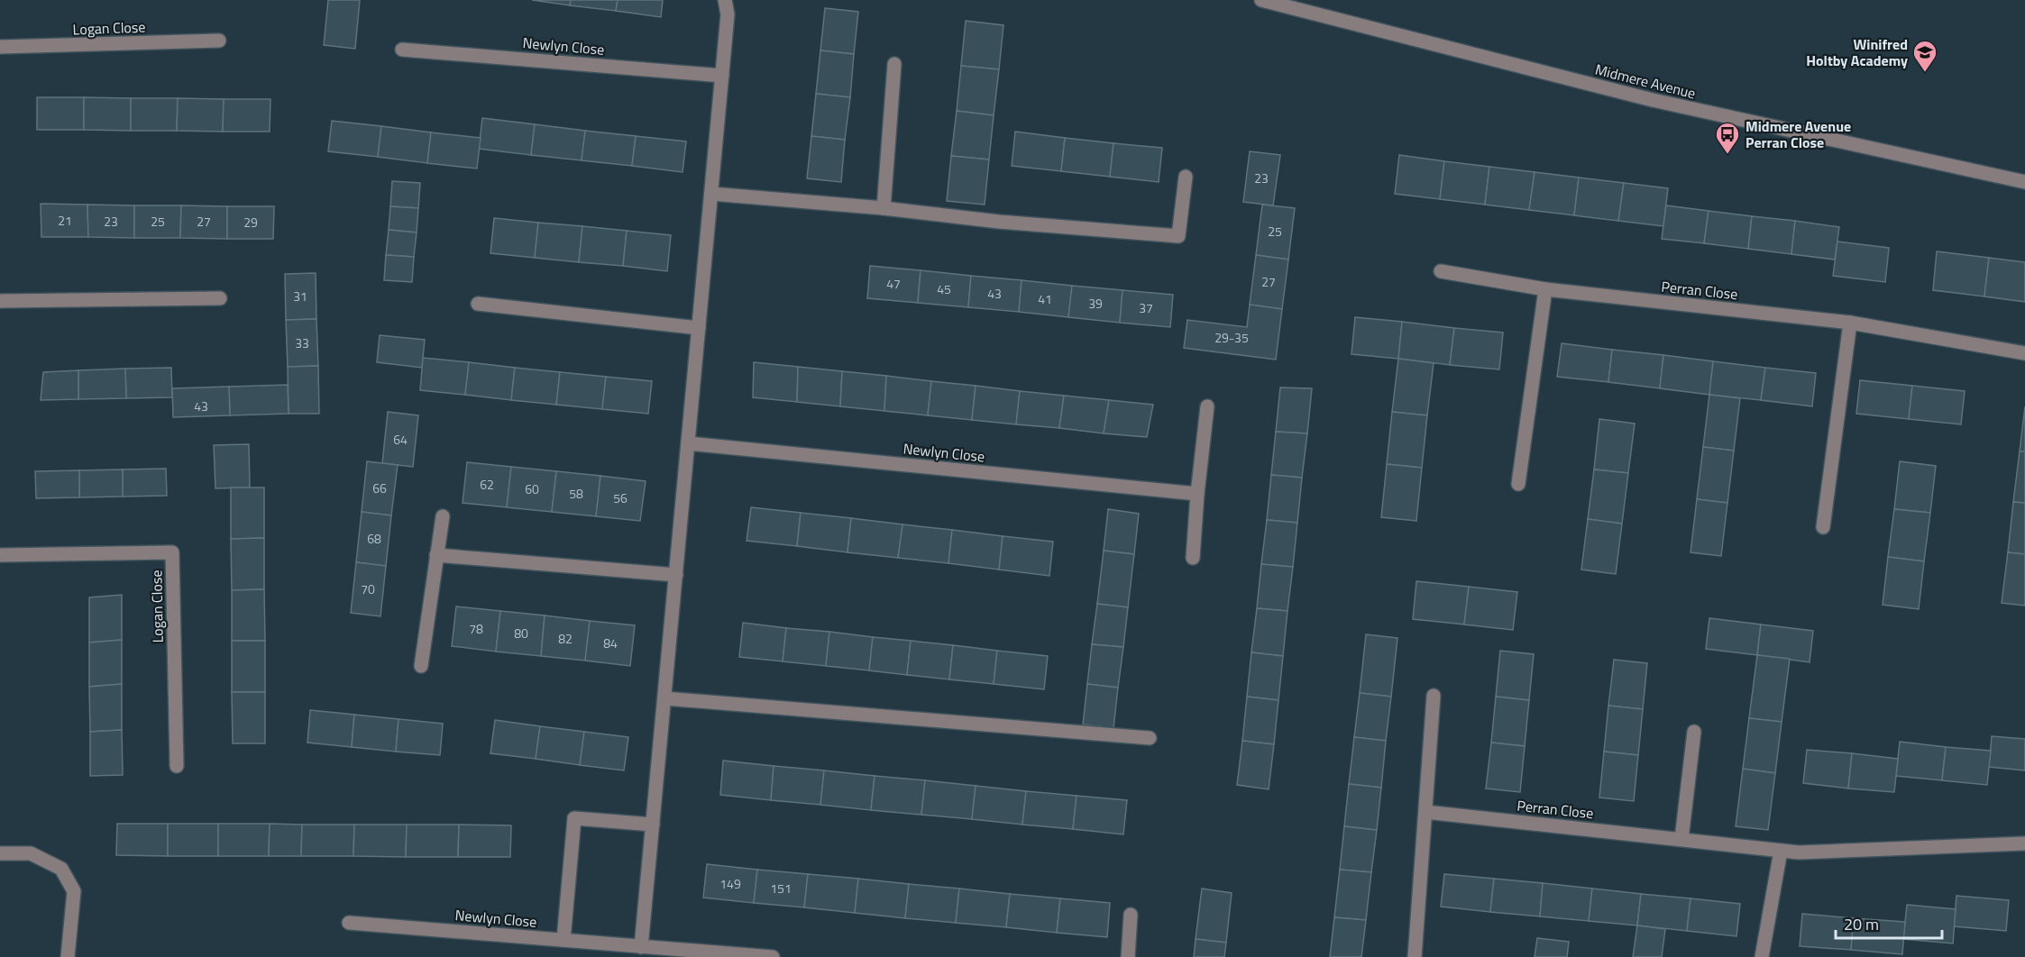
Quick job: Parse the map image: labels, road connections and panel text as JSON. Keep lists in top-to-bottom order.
{
  "streets": {
    "street": [
      "Logan Close",
      "Newlyn Close",
      "Midmere Avenue",
      "Perran Close"
    ]
  },
  "places": {
    "school or university": ["Winifred Holtby Academy"],
    "bus stop": ["Midmere Avenue Perran Close"]
  },
  "house_numbers": [
    "23",
    "21",
    "23",
    "25",
    "27",
    "29",
    "25",
    "27",
    "47",
    "45",
    "43",
    "31",
    "41",
    "39",
    "37",
    "29-35",
    "33",
    "43",
    "64",
    "62",
    "66",
    "60",
    "58",
    "56",
    "68",
    "70",
    "78",
    "80",
    "82",
    "84",
    "149",
    "151"
  ],
  "scale_bar": "20 m"
}
